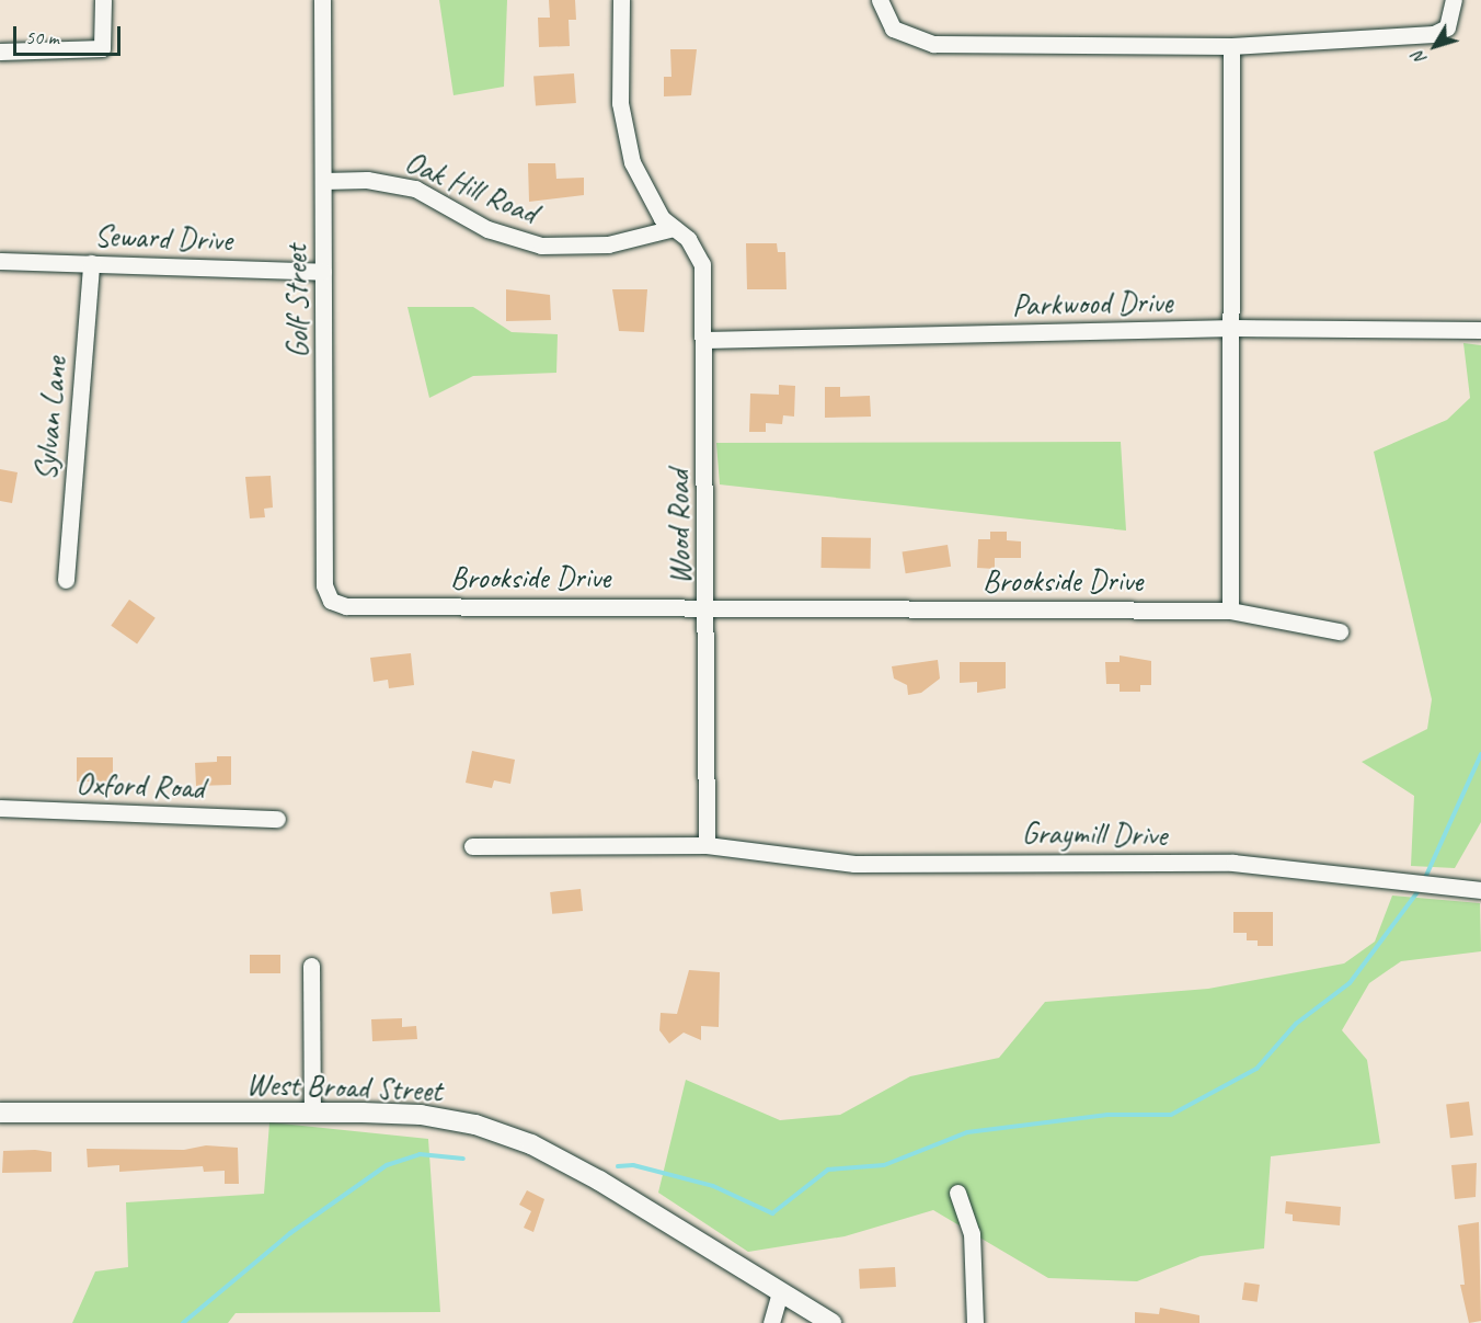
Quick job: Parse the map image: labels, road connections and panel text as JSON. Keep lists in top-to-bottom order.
{
  "streets": {
    "street": [
      "Oak Hill Road",
      "Seward Drive",
      "Golf Street",
      "Parkwood Drive",
      "Sylvan Lane",
      "Wood Road",
      "Brookside Drive",
      "Oxford Road",
      "Graymill Drive",
      "West Broad Street"
    ]
  },
  "crossings": [
    ["Oak Hill Road", "Golf Street"],
    ["Oak Hill Road", "Wood Road"],
    ["Seward Drive", "Golf Street"],
    ["Seward Drive", "Sylvan Lane"],
    ["Golf Street", "Brookside Drive"],
    ["Parkwood Drive", "Wood Road"],
    ["Wood Road", "Brookside Drive"],
    ["Wood Road", "Graymill Drive"]
  ],
  "scale_bar": "50 m",
  "north": "bottom left"
}
